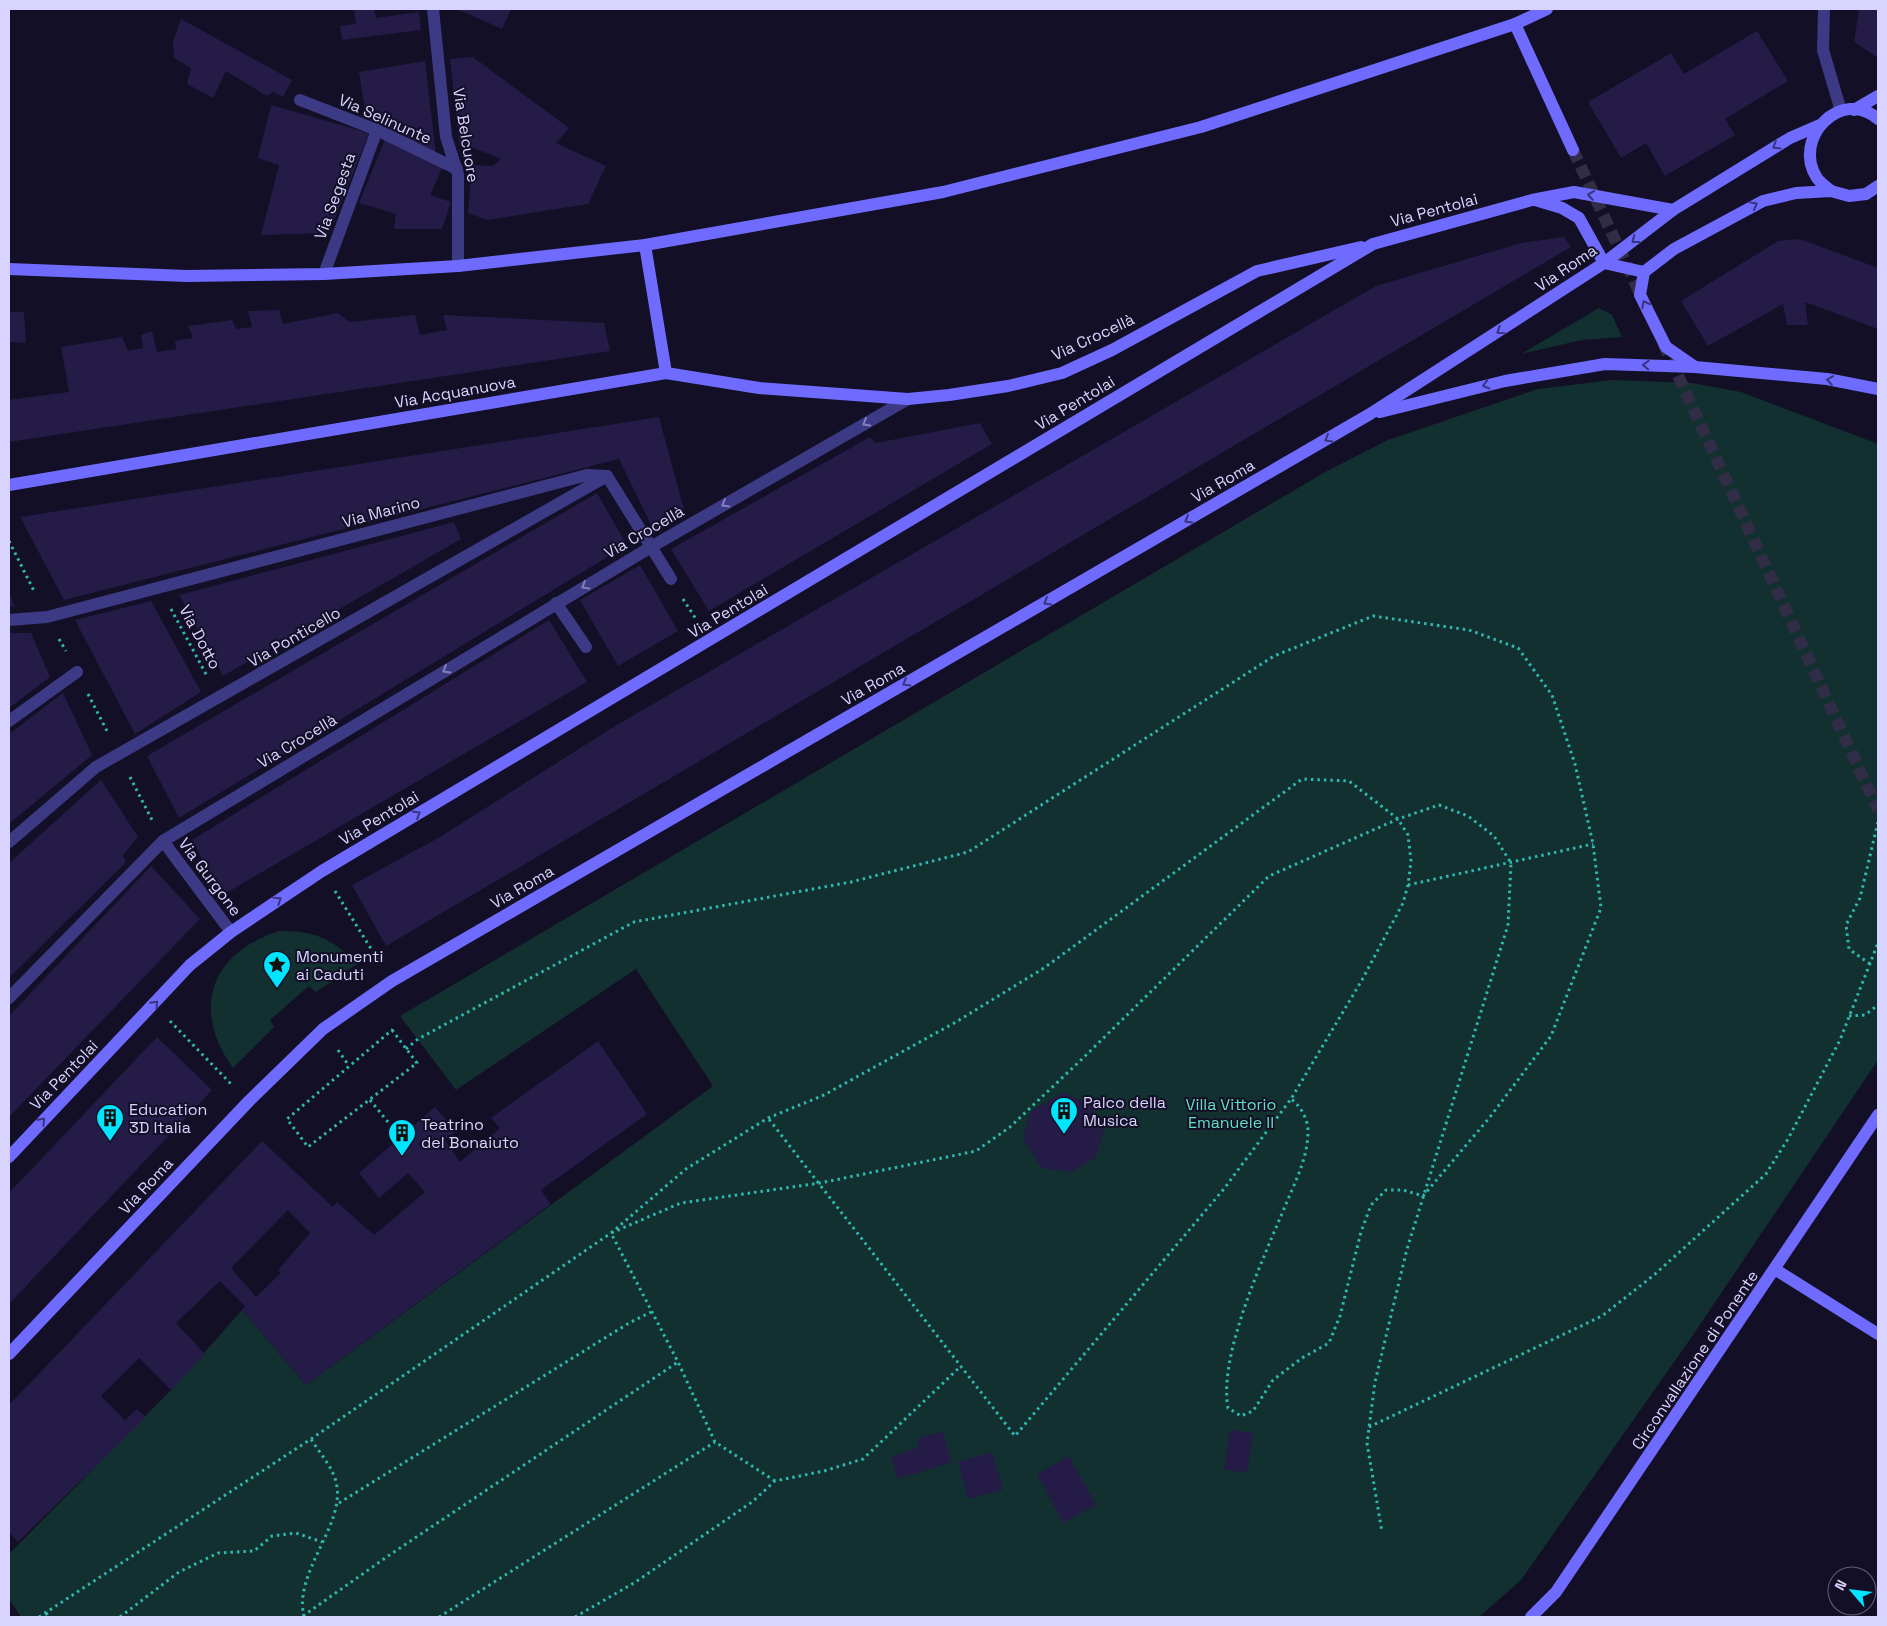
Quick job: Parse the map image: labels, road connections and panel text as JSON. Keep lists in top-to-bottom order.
{
  "streets": {
    "street": [
      "Via Selinunte",
      "Via Belcuore",
      "Via Segesta",
      "Via Pentolai",
      "Via Roma",
      "Via Crocellà",
      "Via Acquanuova",
      "Via Marino",
      "Via Ponticello",
      "Via Gurgone",
      "Circonvallazione di Ponente"
    ],
    "path": ["Via Dotto"]
  },
  "crossings": [
    ["Via Selinunte", "Via Belcuore"],
    ["Via Selinunte", "Via Segesta"],
    ["Via Pentolai", "Via Roma"],
    ["Via Pentolai", "Via Crocellà"],
    ["Via Pentolai", "Via Gurgone"],
    ["Via Crocellà", "Via Acquanuova"],
    ["Via Crocellà", "Via Gurgone"],
    ["Via Marino", "Via Dotto"],
    ["Via Marino", "Via Ponticello"],
    ["Via Dotto", "Via Ponticello"]
  ],
  "one_way": ["Via Roma", "Via Crocellà"],
  "parks": ["Villa Vittorio Emanuele II"],
  "places": {
    "place": ["Monumenti ai Caduti"],
    "building": ["Palco della Musica", "Education 3D Italia", "Teatrino del Bonaiuto"]
  },
  "north": "top left"
}
